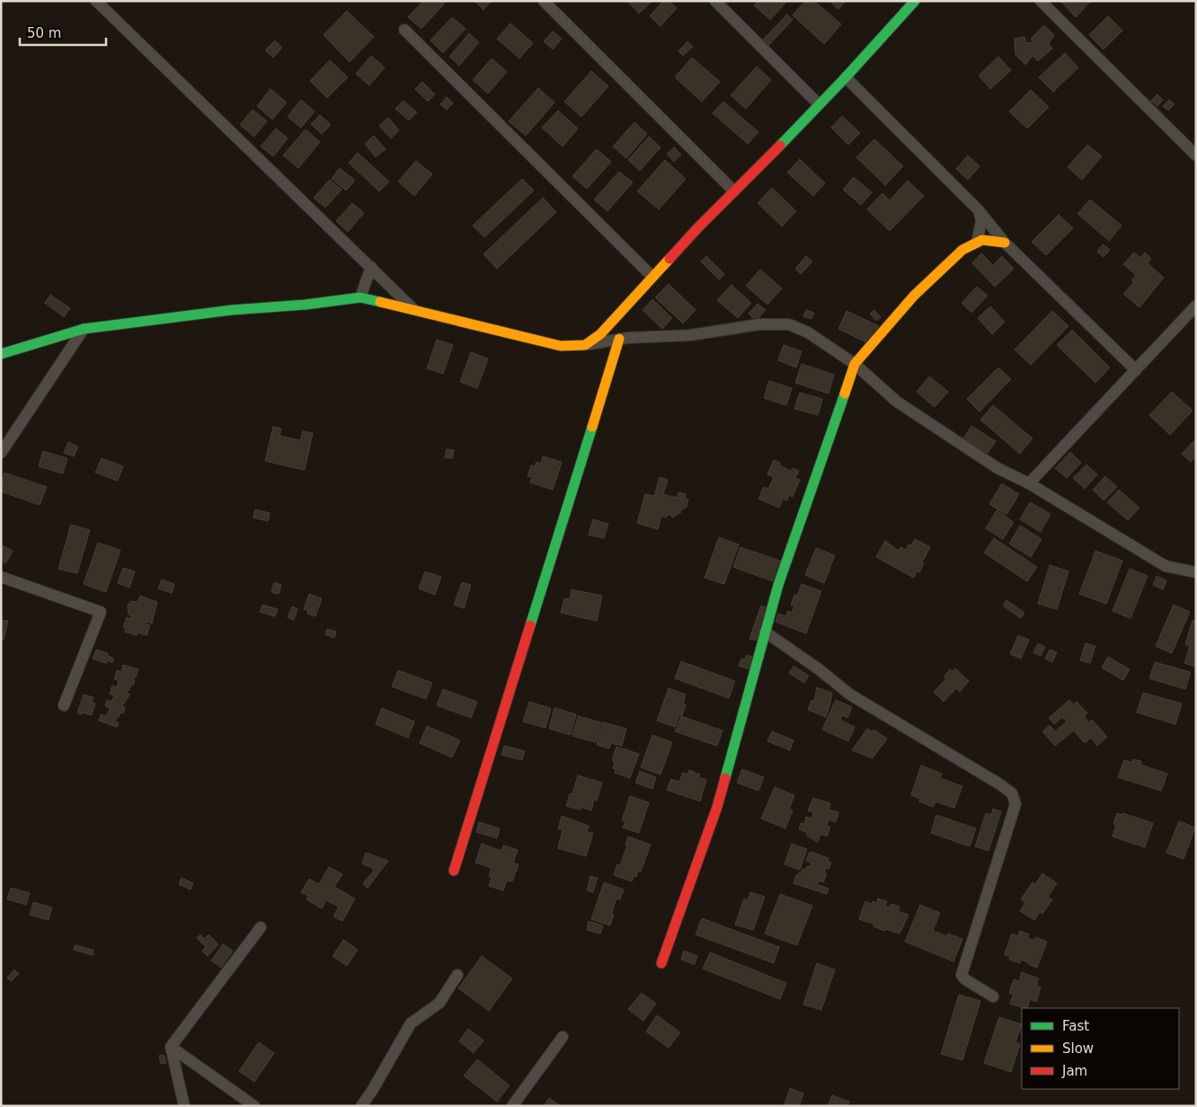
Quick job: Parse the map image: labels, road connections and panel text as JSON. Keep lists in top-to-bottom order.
{
  "legend": ["Fast", "Slow", "Jam"],
  "scale_bar": "50 m"
}
